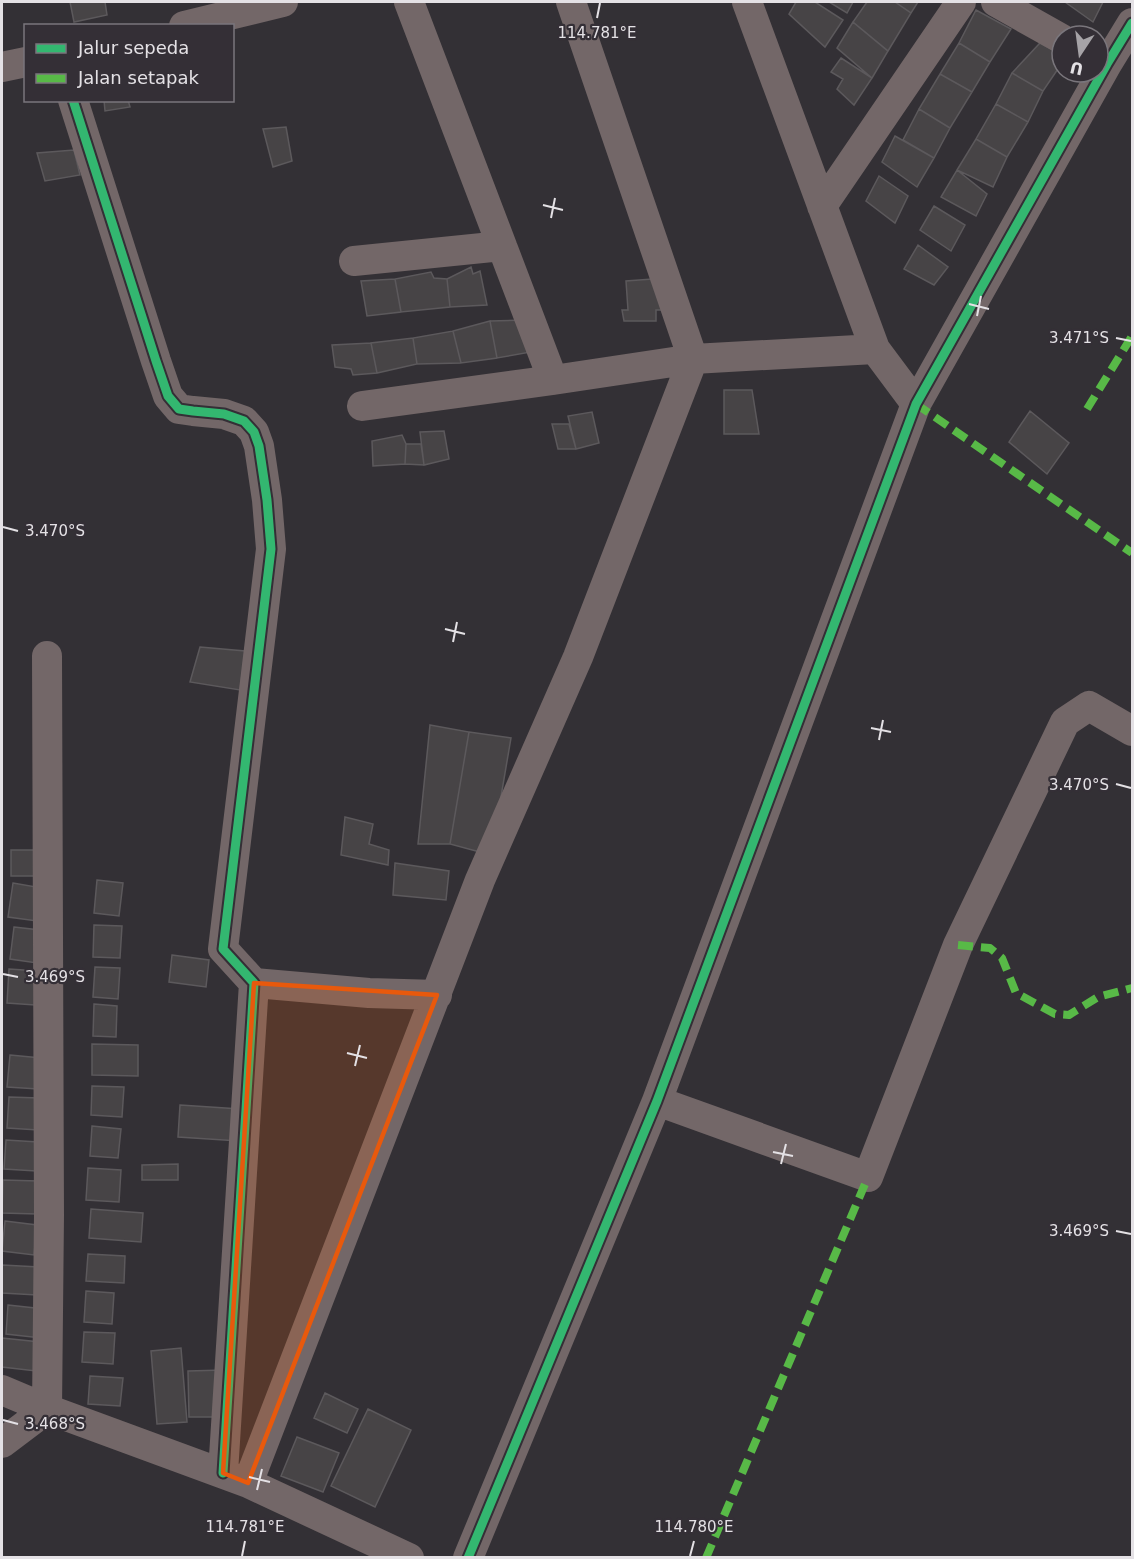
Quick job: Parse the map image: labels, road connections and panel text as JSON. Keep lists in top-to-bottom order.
{
  "legend": ["Jalur sepeda", "Jalan setapak"],
  "north": "bottom",
  "coordinates": [
    "114.781°E",
    "3.471°S",
    "3.470°S",
    "3.469°S",
    "3.468°S",
    "114.780°E"
  ]
}
